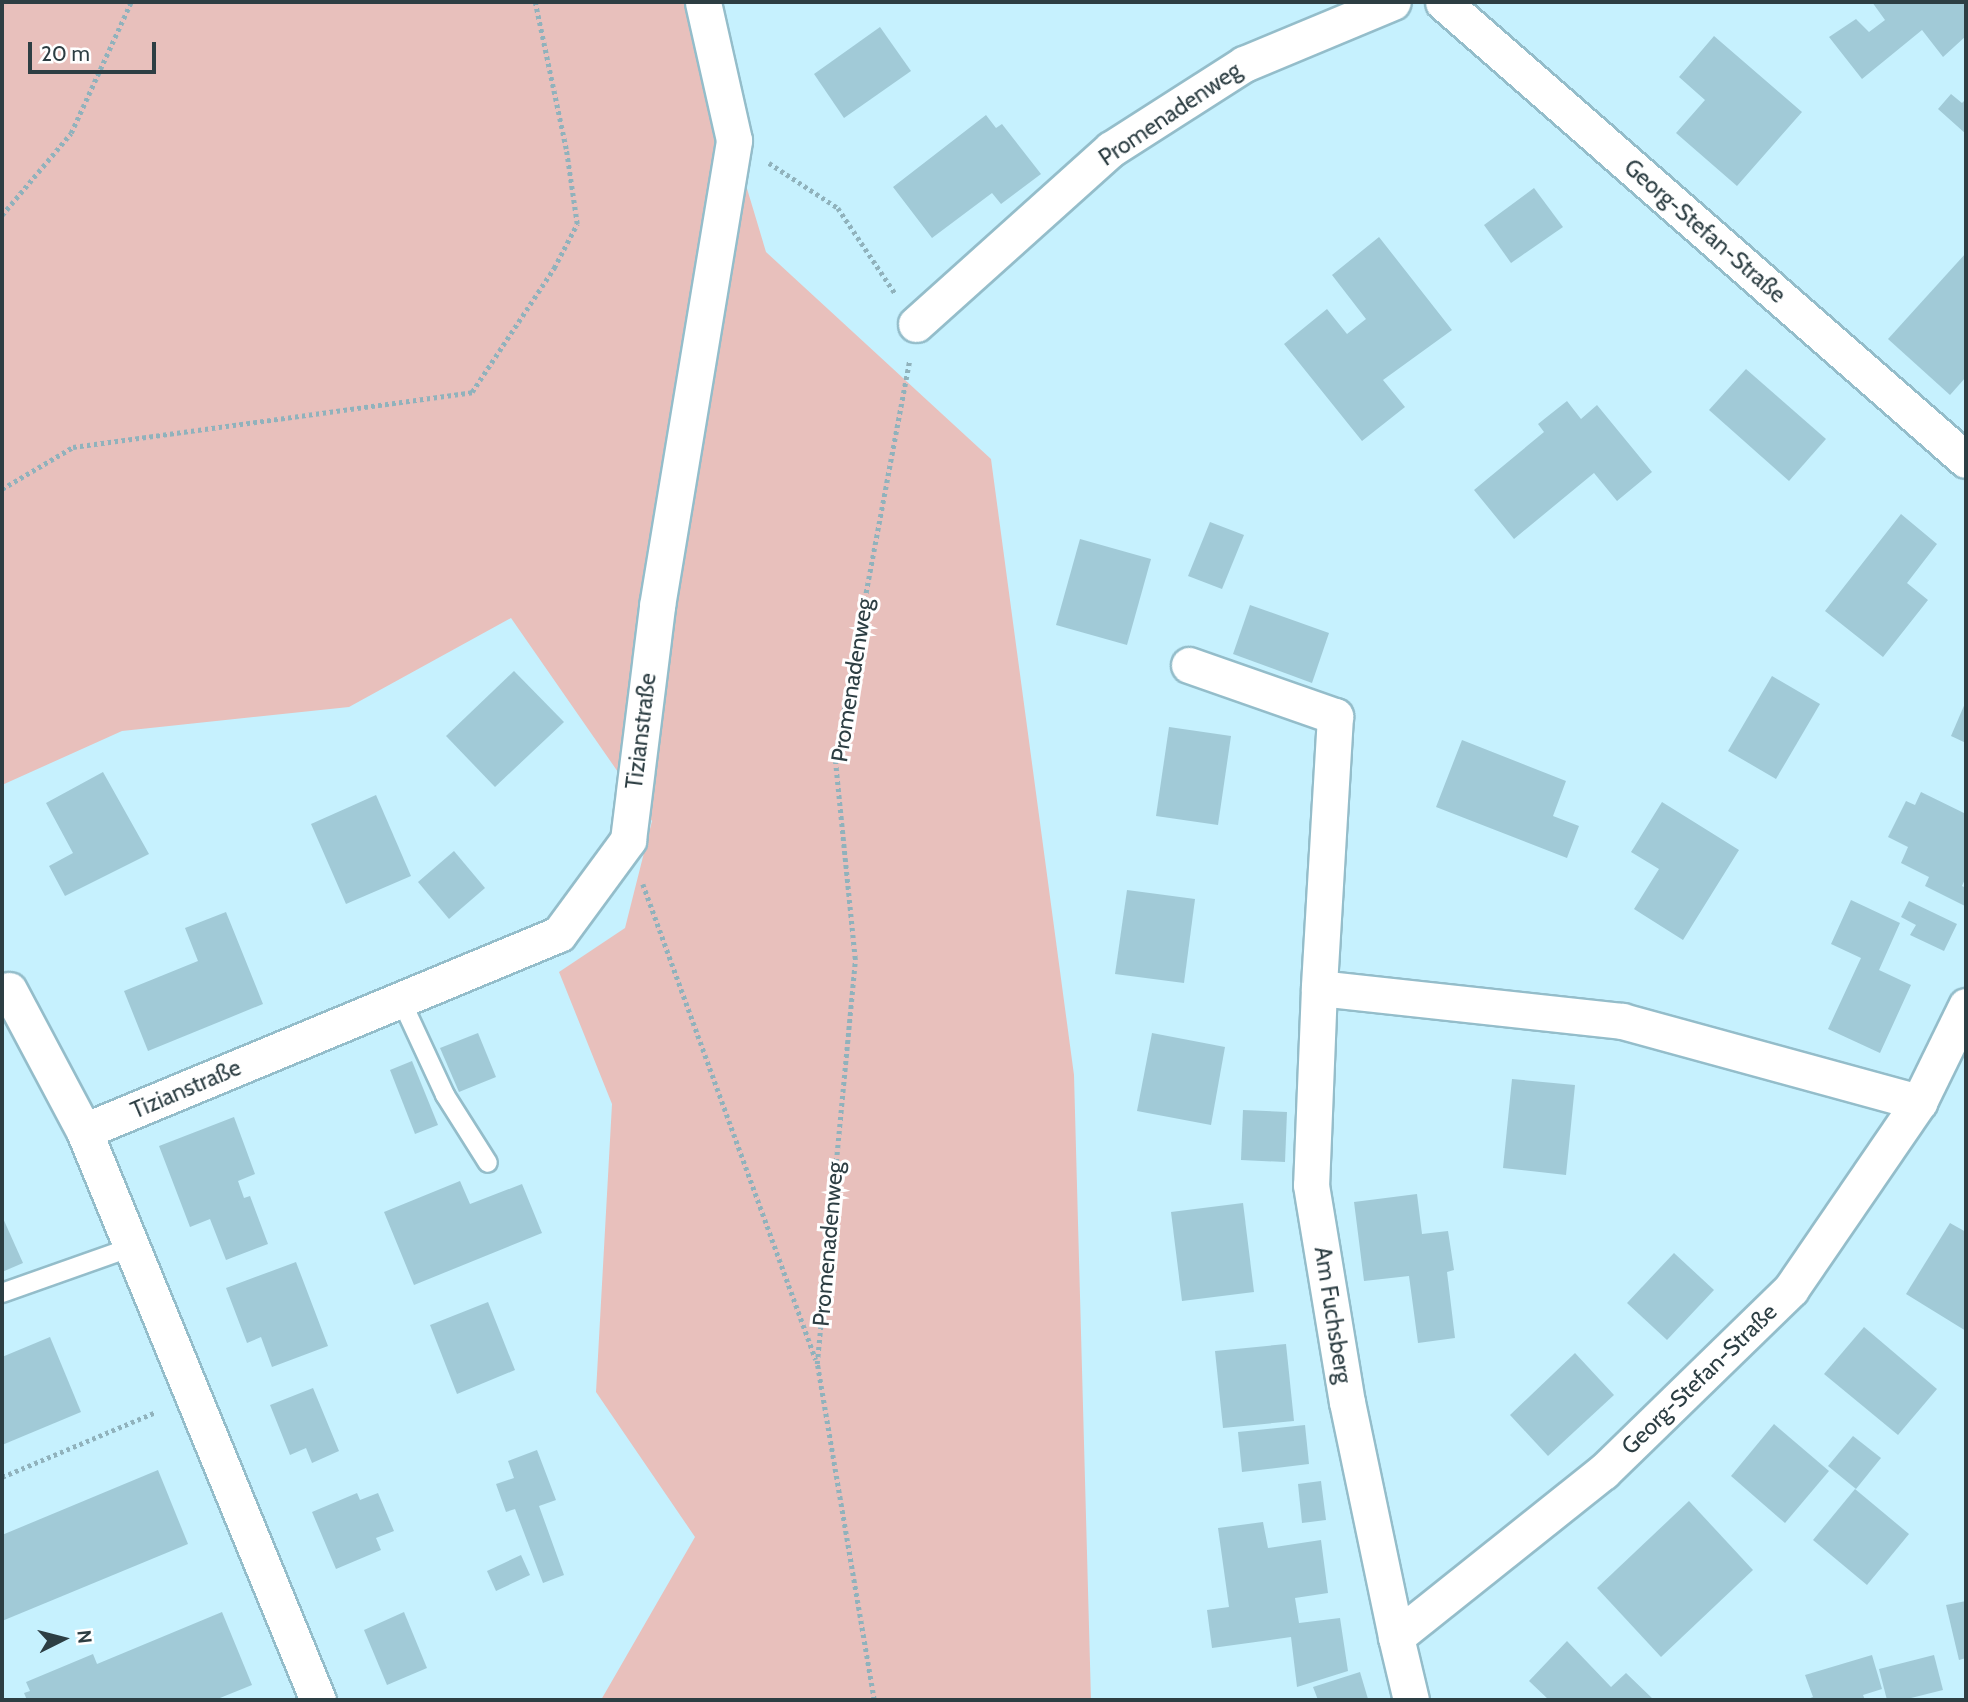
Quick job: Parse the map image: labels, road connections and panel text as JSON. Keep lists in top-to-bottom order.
{
  "streets": {
    "street": [
      "Promenadenweg",
      "Georg-Stefan-Straße",
      "Tizianstraße",
      "Am Fuchsberg"
    ]
  },
  "crossings": [
    ["Georg-Stefan-Straße", "Am Fuchsberg"]
  ],
  "scale_bar": "20 m",
  "north": "right"
}
